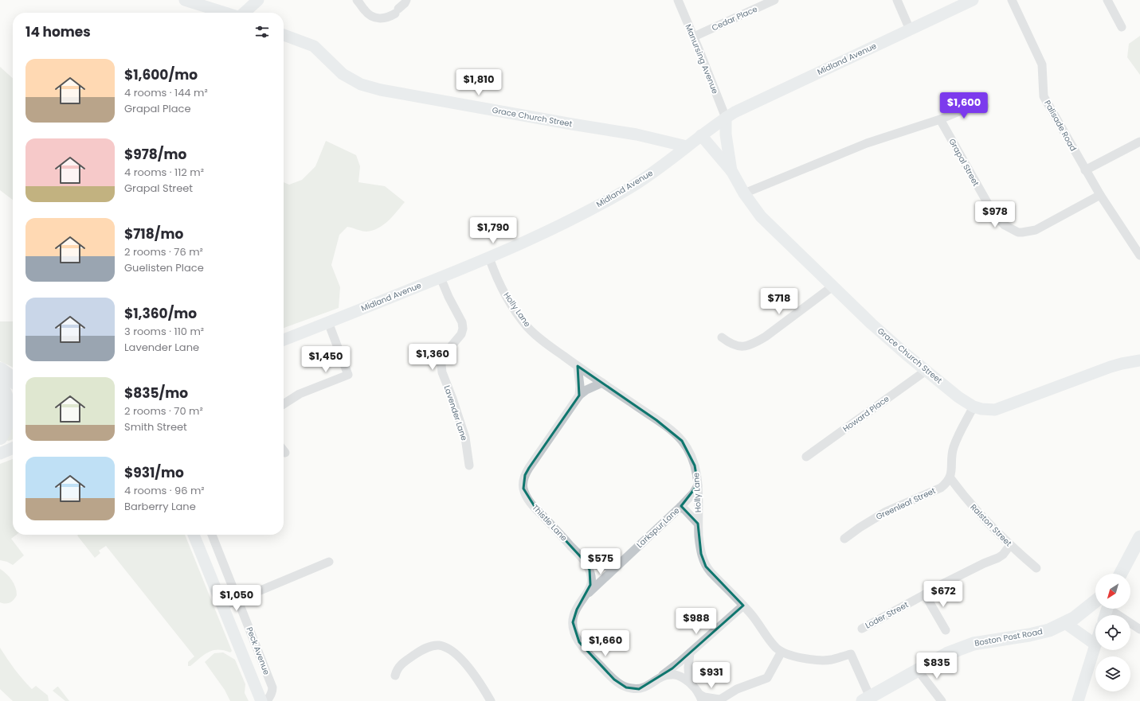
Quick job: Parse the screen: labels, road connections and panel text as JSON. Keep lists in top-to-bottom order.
{
  "streets": {
    "main road": ["Boston Post Road"],
    "street": [
      "Cedar Place",
      "Manursing Avenue",
      "Midland Avenue",
      "Grace Church Street",
      "Palisade Road",
      "Grapal Street",
      "Holly Lane",
      "Lavender Lane",
      "Howard Place",
      "Greenleaf Street",
      "Thistle Lane",
      "Ralston Street",
      "Larkspur Lane",
      "Loder Street",
      "Peck Avenue"
    ]
  },
  "crossings": [
    ["Cedar Place", "Manursing Avenue"],
    ["Manursing Avenue", "Midland Avenue"],
    ["Manursing Avenue", "Grace Church Street"],
    ["Midland Avenue", "Grace Church Street"],
    ["Midland Avenue", "Holly Lane"],
    ["Midland Avenue", "Lavender Lane"],
    ["Grace Church Street", "Howard Place"],
    ["Palisade Road", "Grapal Street"],
    ["Holly Lane", "Larkspur Lane"],
    ["Holly Lane", "Boston Post Road"],
    ["Greenleaf Street", "Ralston Street"],
    ["Thistle Lane", "Larkspur Lane"],
    ["Ralston Street", "Loder Street"]
  ],
  "north": "bottom left",
  "page": {
    "heading": "14 homes",
    "list": [
      {
        "name": "$1,600/mo",
        "note": "4 rooms · 144 m² · Grapal Place"
      },
      {
        "name": "$978/mo",
        "note": "4 rooms · 112 m² · Grapal Street"
      },
      {
        "name": "$718/mo",
        "note": "2 rooms · 76 m² · Guelisten Place"
      },
      {
        "name": "$1,360/mo",
        "note": "3 rooms · 110 m² · Lavender Lane"
      },
      {
        "name": "$835/mo",
        "note": "2 rooms · 70 m² · Smith Street"
      },
      {
        "name": "$931/mo",
        "note": "4 rooms · 96 m² · Barberry Lane"
      }
    ],
    "price": [
      "$1,810",
      "$1,600",
      "$978",
      "$1,790",
      "$718",
      "$1,360",
      "$1,450",
      "$575",
      "$672",
      "$1,050",
      "$988",
      "$1,660",
      "$835",
      "$931"
    ]
  }
}
